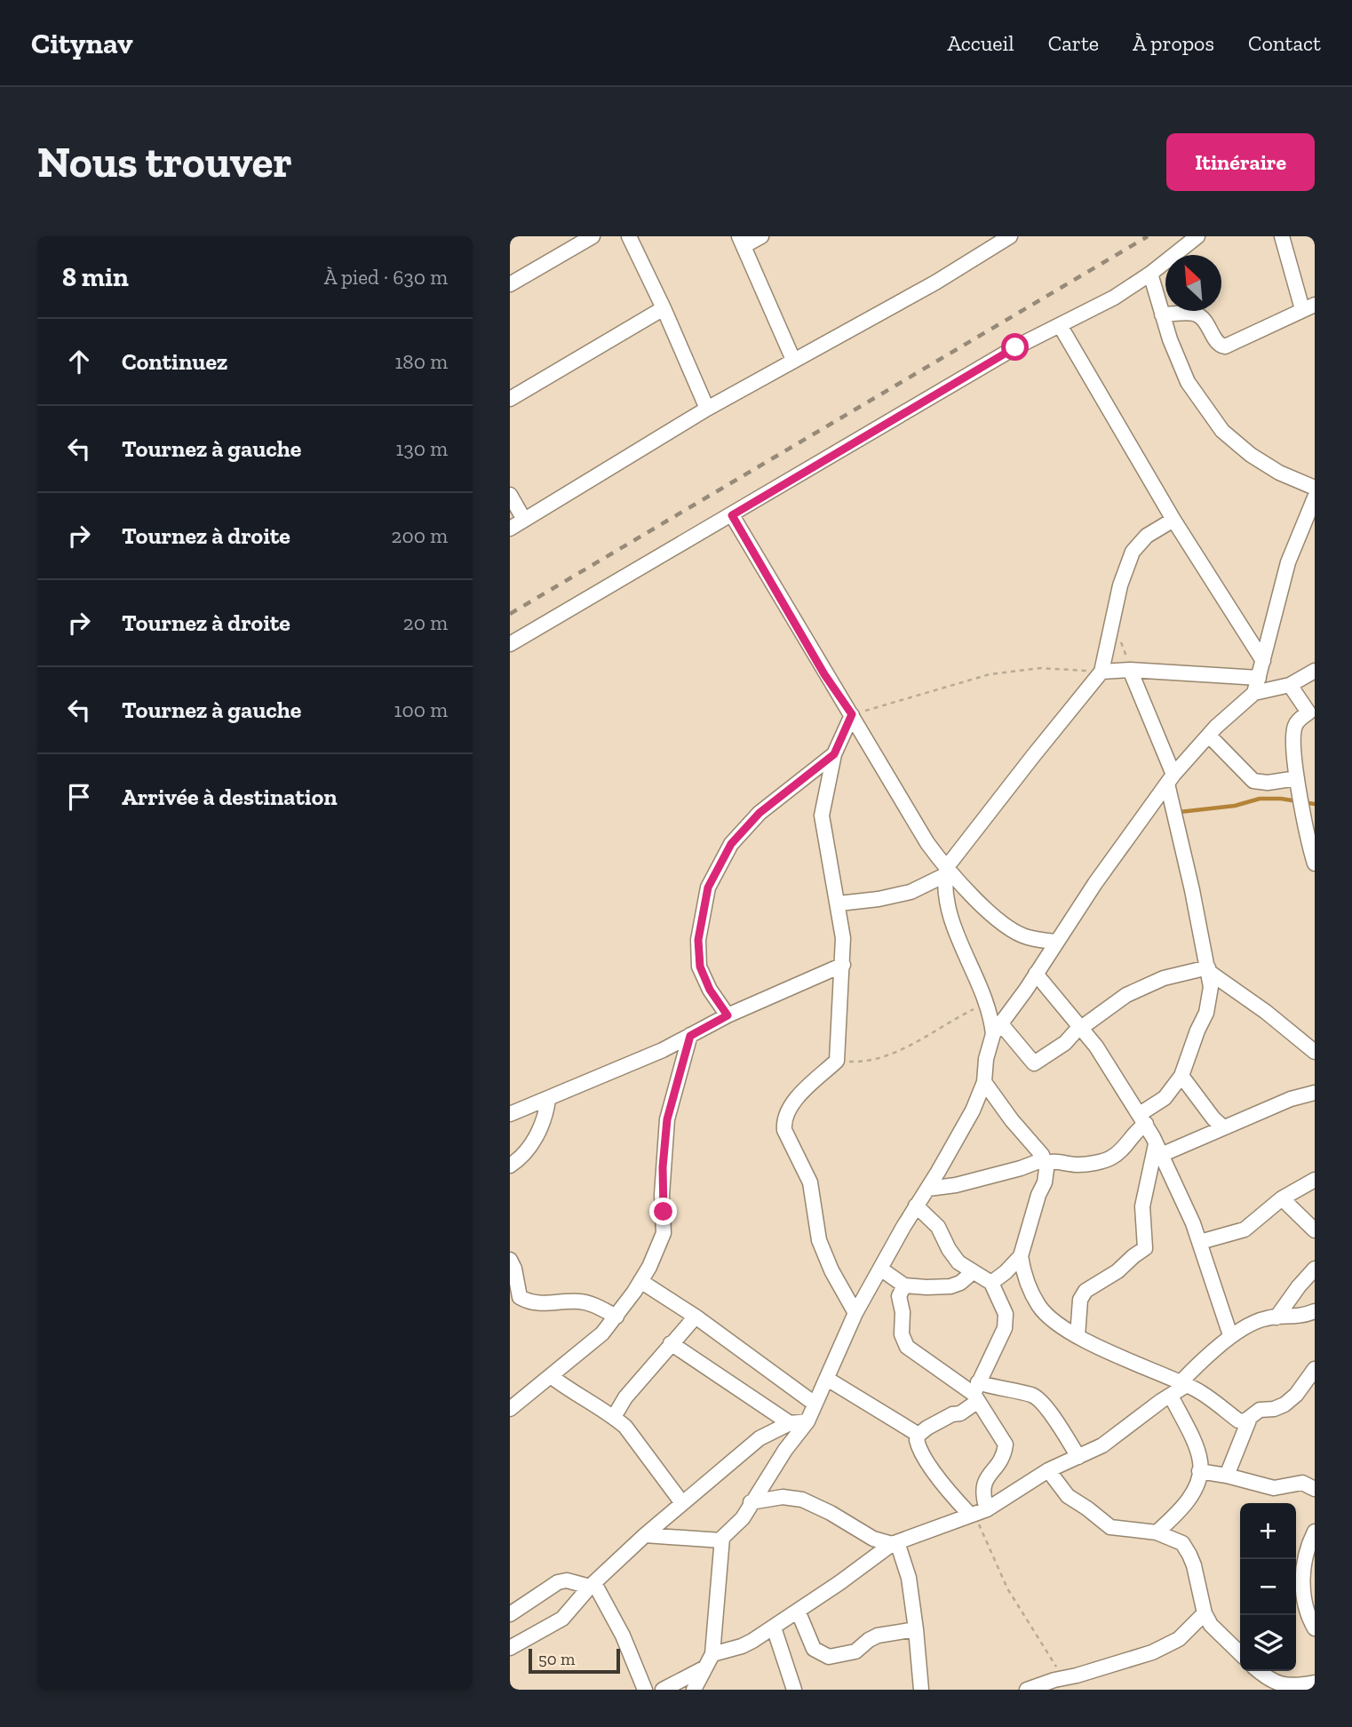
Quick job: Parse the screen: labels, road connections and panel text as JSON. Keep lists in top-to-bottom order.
{
  "scale_bar": "50 m",
  "north": "top left",
  "page": {
    "header": "Citynav",
    "nav": [
      "Accueil",
      "Carte",
      "À propos",
      "Contact"
    ],
    "buttons": "Itinéraire",
    "title": "Nous trouver",
    "heading": ["8 min", "À pied · 630 m"],
    "list": [
      ["Continuez", "180 m"],
      ["Tournez à gauche", "130 m"],
      ["Tournez à droite", "200 m"],
      ["Tournez à droite", "20 m"],
      ["Tournez à gauche", "100 m"],
      "Arrivée à destination"
    ],
    "map_buttons": ["+", "−"],
    "scale": "50 m"
  }
}
